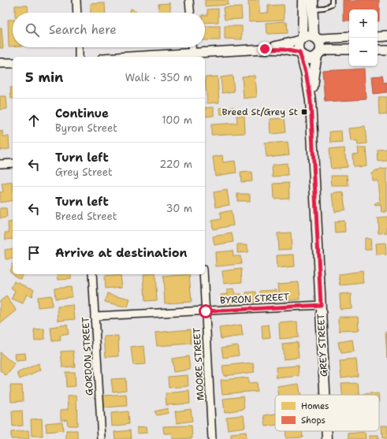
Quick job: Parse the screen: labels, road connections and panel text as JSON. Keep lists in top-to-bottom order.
{
  "streets": {
    "main road": ["GREY STREET"],
    "street": ["BYRON STREET", "GORDON STREET", "MOORE STREET"]
  },
  "crossings": [
    ["BYRON STREET", "GREY STREET"],
    ["BYRON STREET", "GORDON STREET"],
    ["BYRON STREET", "MOORE STREET"]
  ],
  "places": {
    "transit": ["Breed St/Grey St"]
  },
  "legend": ["Homes", "Shops"],
  "page": {
    "map_buttons": ["+", "−"],
    "search": "Search here",
    "heading": ["5 min", "Walk · 350 m"],
    "list": [
      ["Continue", "Byron Street", "100 m"],
      ["Turn left", "Grey Street", "220 m"],
      ["Turn left", "Breed Street", "30 m"],
      "Arrive at destination"
    ]
  }
}
